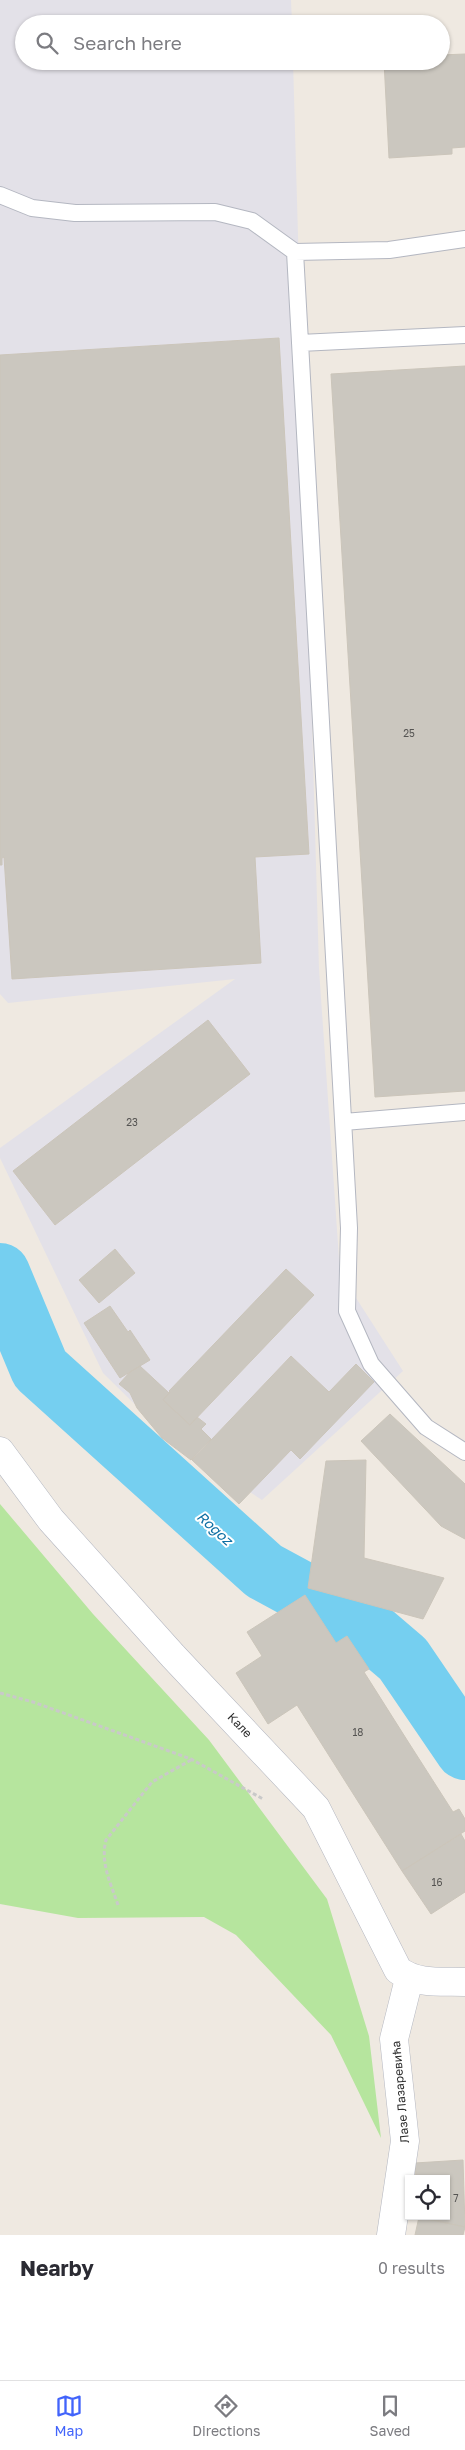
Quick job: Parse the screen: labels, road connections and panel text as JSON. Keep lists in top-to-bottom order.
{
  "streets": {
    "street": ["Кале", "Лазе Лазаревића"]
  },
  "crossings": [
    ["Кале", "Лазе Лазаревића"]
  ],
  "water": ["Rogoz"],
  "house_numbers": [
    "25",
    "23",
    "18",
    "16",
    "7"
  ],
  "page": {
    "search": "Search here",
    "heading": ["Nearby", "0 results"],
    "nav": ["Map", "Directions", "Saved"]
  }
}
